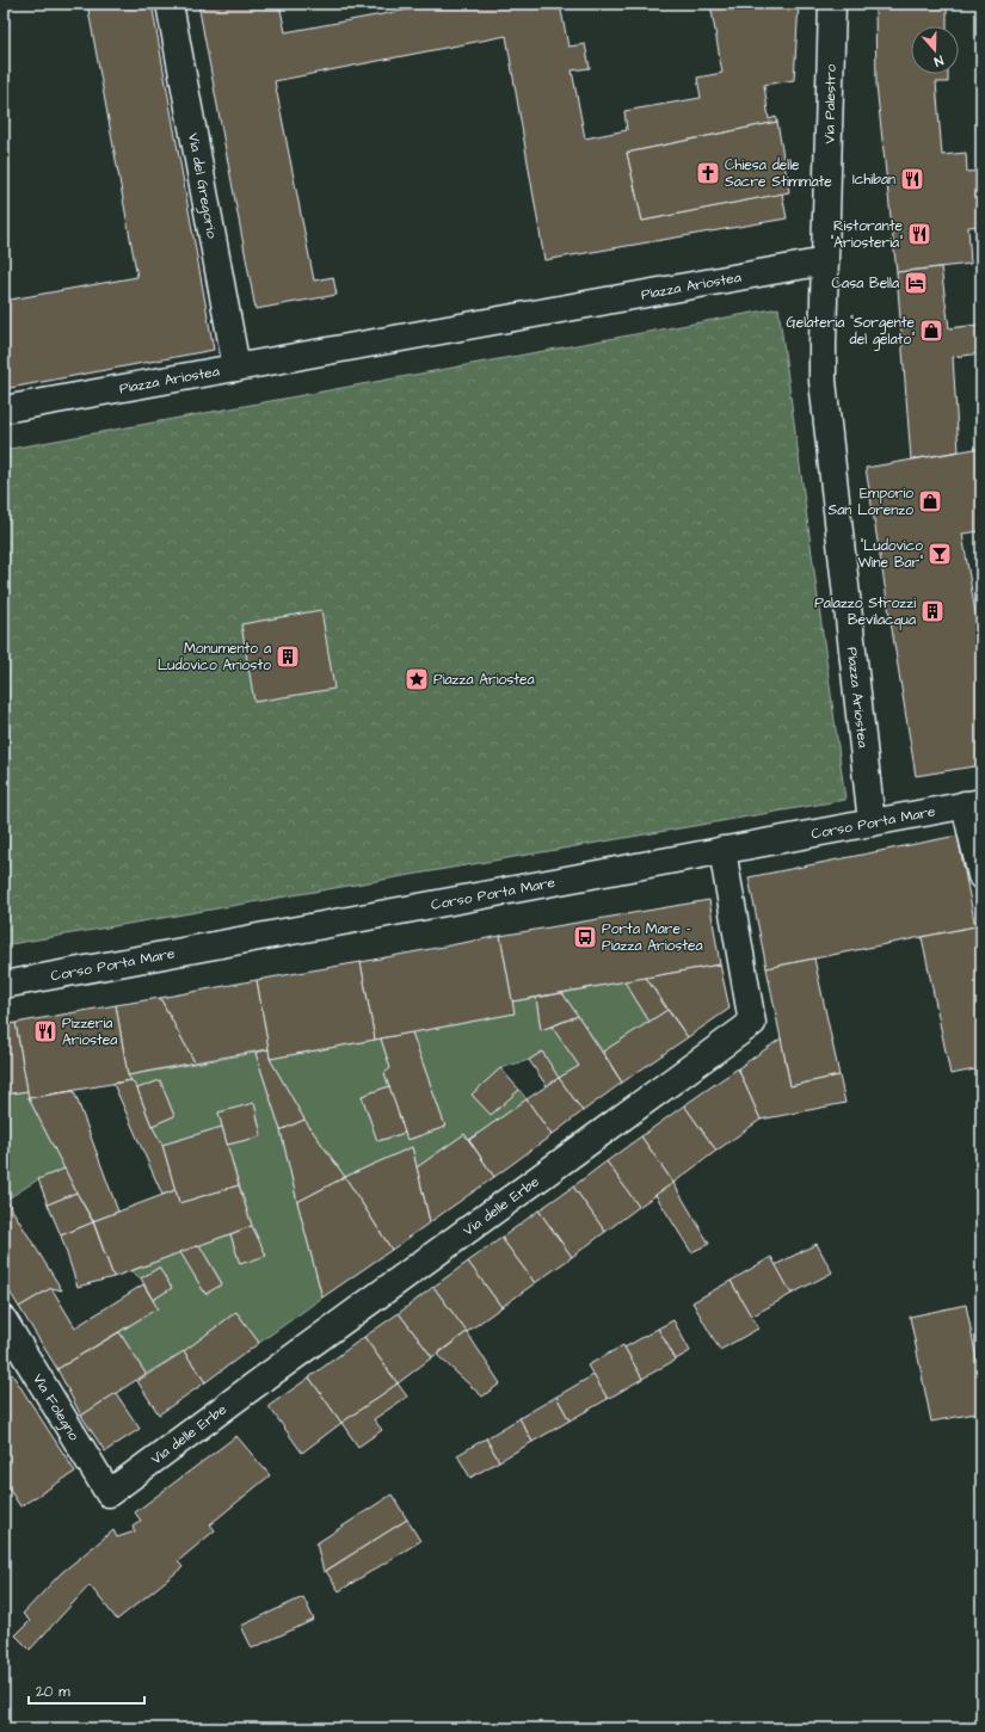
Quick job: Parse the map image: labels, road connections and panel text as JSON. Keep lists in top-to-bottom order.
{
  "streets": {
    "street": [
      "Via Palestro",
      "Via del Gregorio",
      "Piazza Ariostea",
      "Corso Porta Mare",
      "Via delle Erbe",
      "Via Folegno"
    ]
  },
  "crossings": [
    ["Via Palestro", "Piazza Ariostea"],
    ["Via del Gregorio", "Piazza Ariostea"],
    ["Piazza Ariostea", "Corso Porta Mare"],
    ["Corso Porta Mare", "Via delle Erbe"],
    ["Via delle Erbe", "Via Folegno"]
  ],
  "places": {
    "church": ["Chiesa delle Sacre Stimmate"],
    "restaurant": ["Ichiban", "Ristorante \"Ariosteria\"", "Pizzeria Ariostea"],
    "hotel": ["Casa Bella"],
    "shop": ["Gelateria \"Sorgente del gelato\"", "Emporio San Lorenzo"],
    "bar": ["\"Ludovico Wine Bar\""],
    "building": ["Palazzo Strozzi Bevilacqua", "Monumento a Ludovico Ariosto"],
    "place": ["Piazza Ariostea"],
    "bus stop": ["Porta Mare - Piazza Ariostea"]
  },
  "scale_bar": "20 m",
  "north": "bottom"
}
